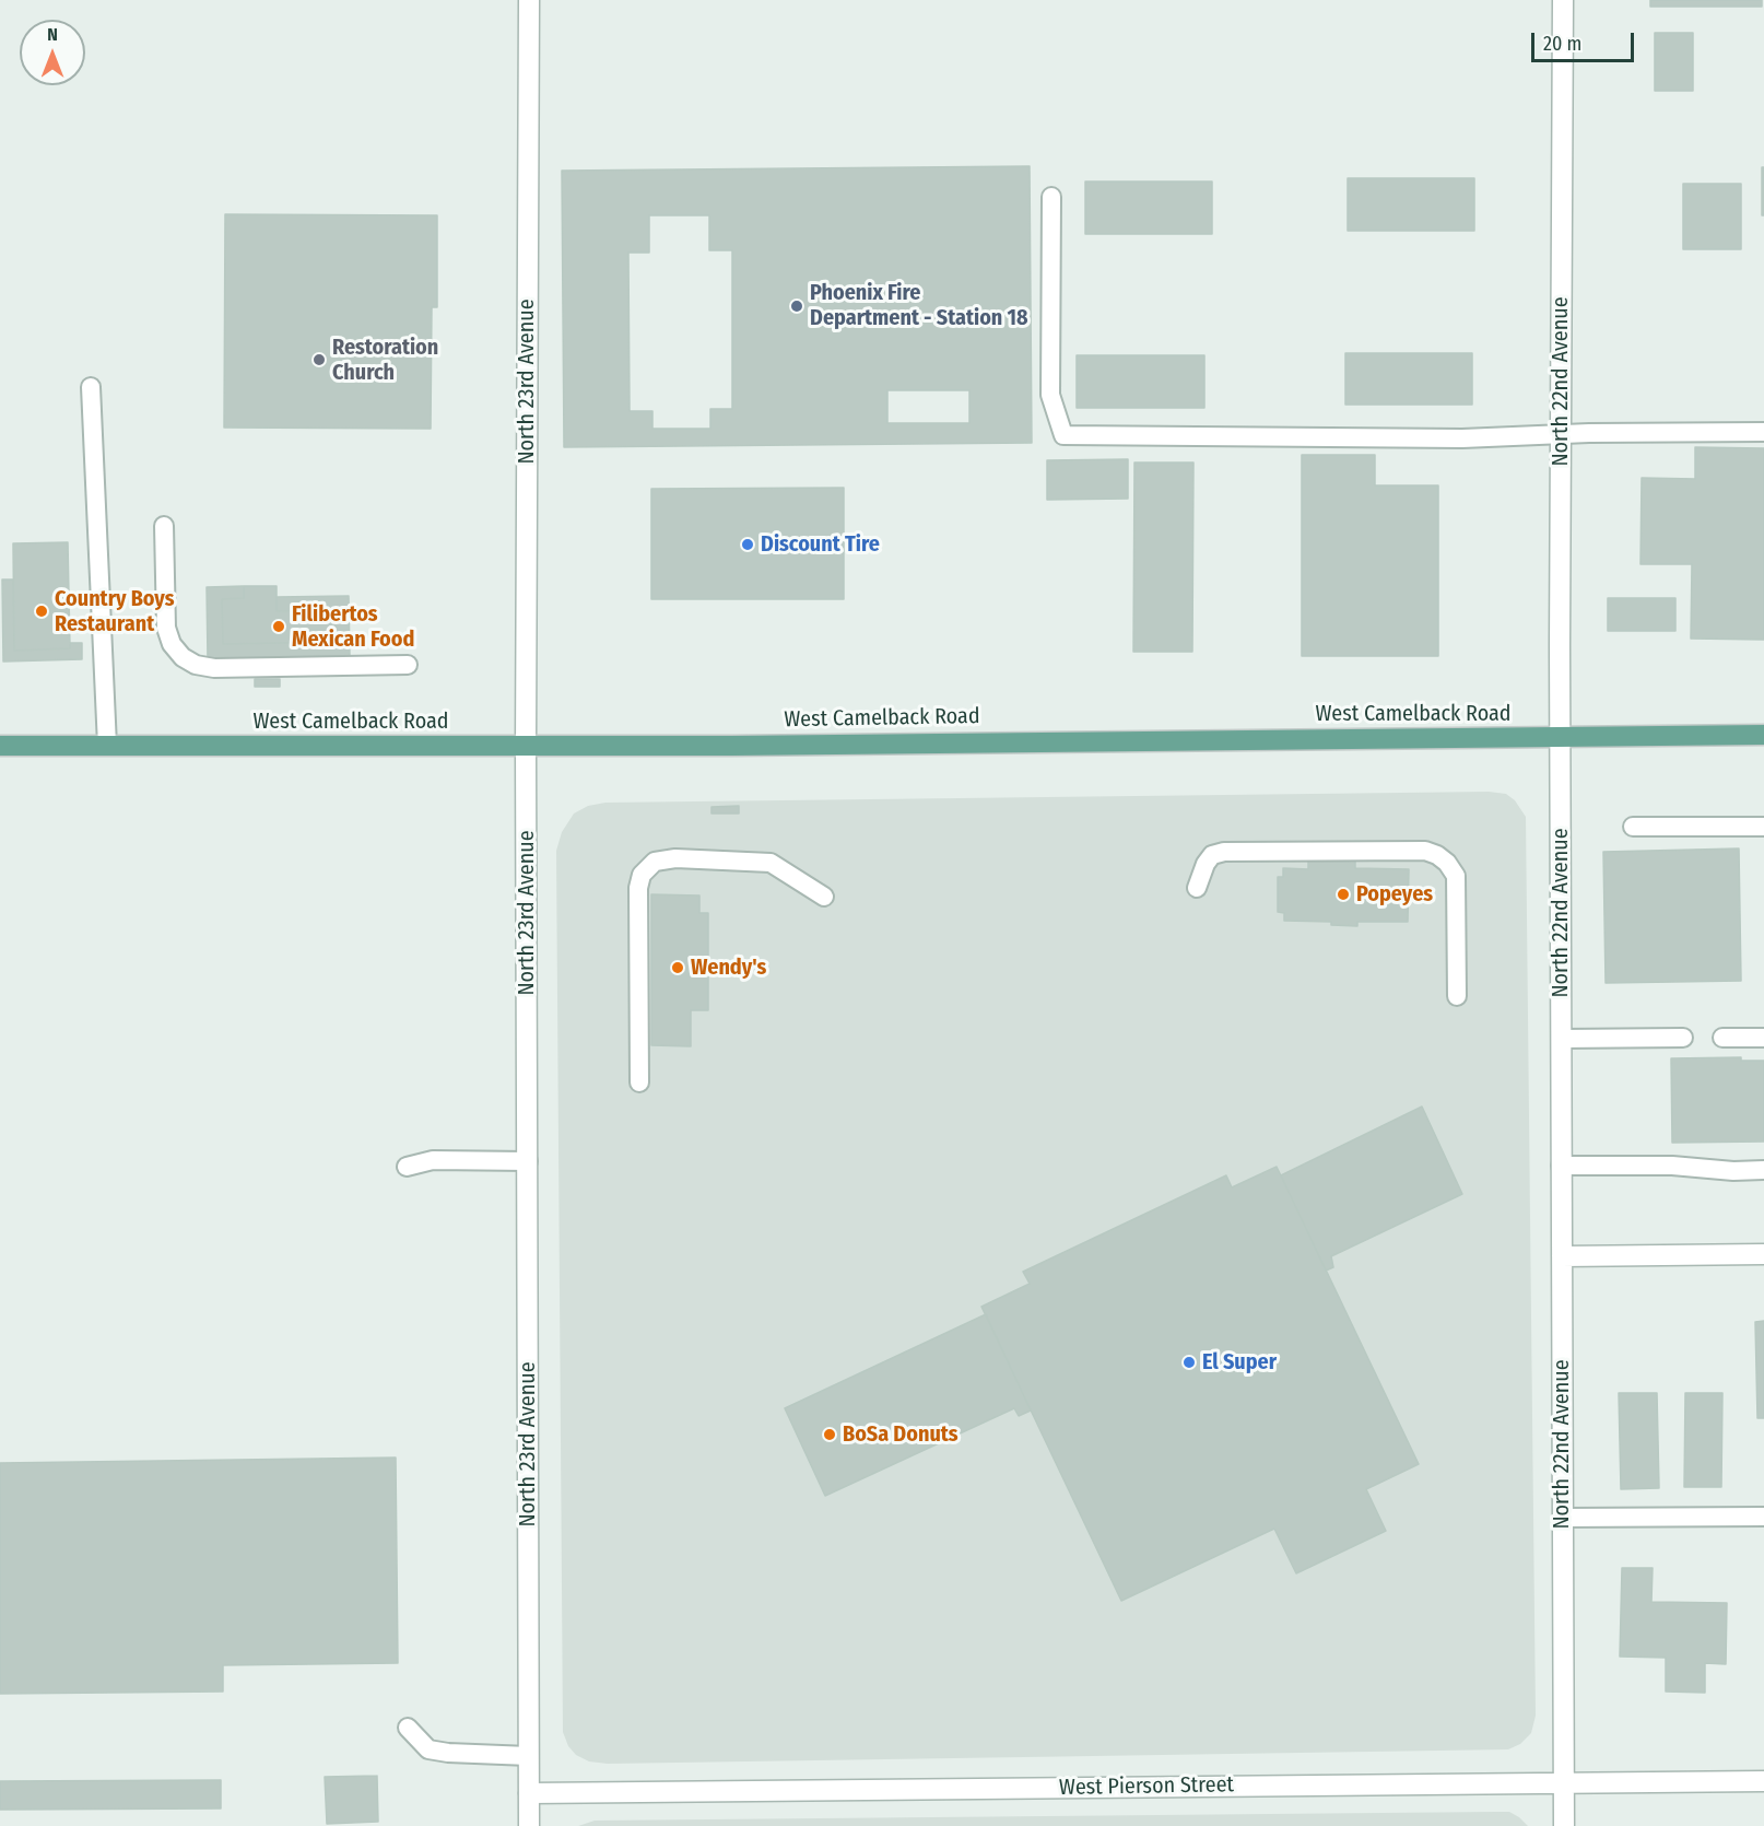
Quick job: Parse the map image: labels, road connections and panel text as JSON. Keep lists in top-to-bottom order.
{
  "streets": {
    "main road": ["West Camelback Road"],
    "street": ["North 23rd Avenue", "North 22nd Avenue", "West Pierson Street"]
  },
  "crossings": [
    ["North 23rd Avenue", "West Camelback Road"],
    ["North 23rd Avenue", "West Pierson Street"],
    ["North 22nd Avenue", "West Camelback Road"],
    ["North 22nd Avenue", "West Pierson Street"]
  ],
  "places": [
    "Phoenix Fire Department - Station 18",
    "Restoration Church",
    "Discount Tire",
    "Country Boys Restaurant",
    "Filibertos Mexican Food",
    "Popeyes",
    "Wendy's",
    "El Super",
    "BoSa Donuts"
  ],
  "scale_bar": "20 m",
  "north": "top"
}
